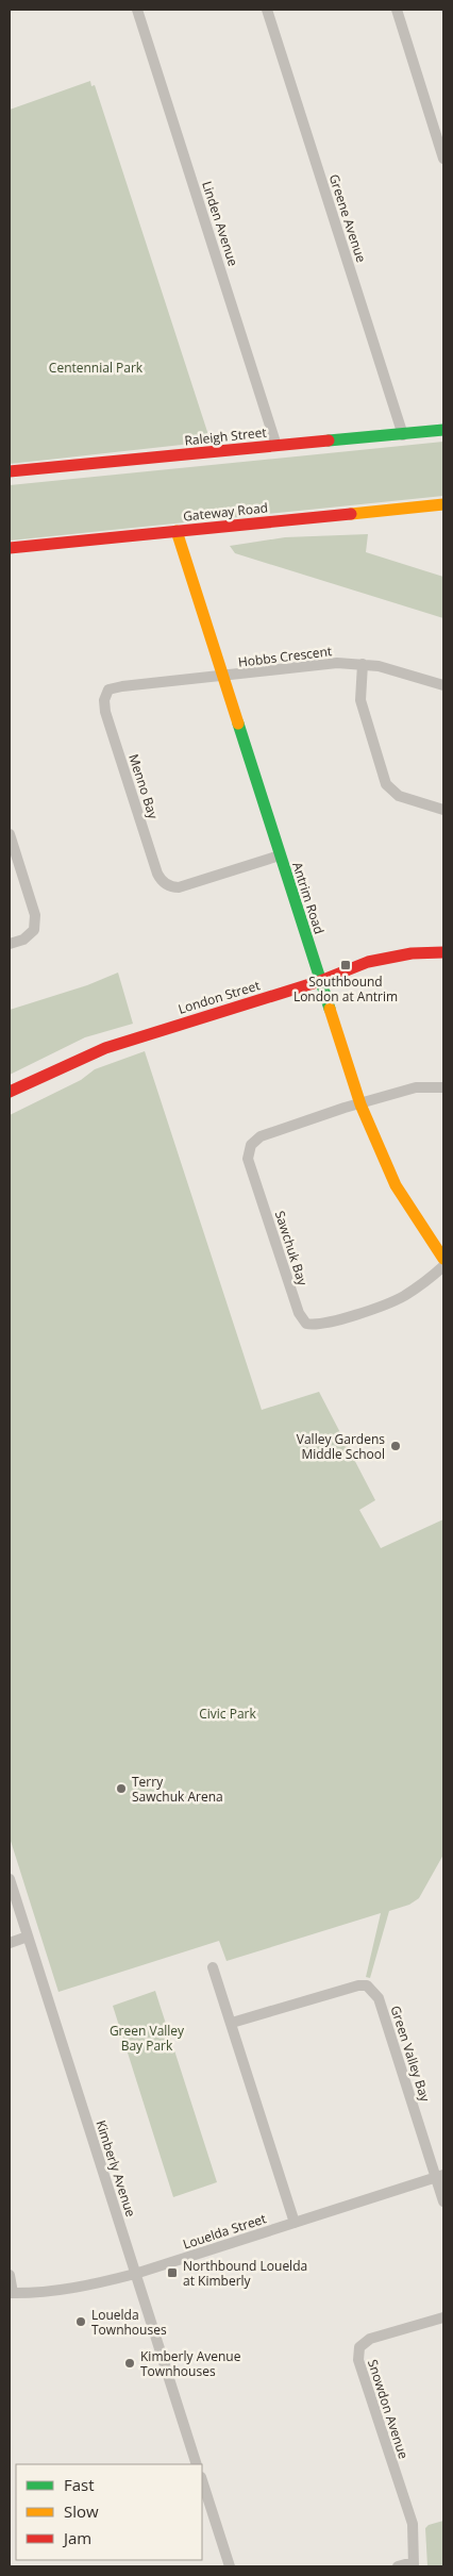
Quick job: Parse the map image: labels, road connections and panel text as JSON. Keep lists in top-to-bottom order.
{
  "streets": {
    "street": [
      "Greene Avenue",
      "Linden Avenue",
      "Raleigh Street",
      "Gateway Road",
      "Hobbs Crescent",
      "Menno Bay",
      "Antrim Road",
      "London Street",
      "Sawchuk Bay",
      "Green Valley Bay",
      "Kimberly Avenue",
      "Louelda Street",
      "Snowdon Avenue"
    ]
  },
  "crossings": [
    ["Greene Avenue", "Raleigh Street"],
    ["Linden Avenue", "Raleigh Street"],
    ["Gateway Road", "Antrim Road"],
    ["Hobbs Crescent", "Menno Bay"],
    ["Hobbs Crescent", "Antrim Road"],
    ["Menno Bay", "Antrim Road"],
    ["Antrim Road", "London Street"],
    ["Antrim Road", "Sawchuk Bay"],
    ["Green Valley Bay", "Louelda Street"],
    ["Kimberly Avenue", "Louelda Street"]
  ],
  "parks": ["Centennial Park", "Civic Park", "Green Valley Bay Park"],
  "places": {
    "transit": ["Southbound London at Antrim", "Northbound Louelda at Kimberly"],
    "other": [
      "Valley Gardens Middle School",
      "Terry Sawchuk Arena",
      "Louelda Townhouses",
      "Kimberly Avenue Townhouses"
    ]
  },
  "legend": ["Fast", "Slow", "Jam"]
}
